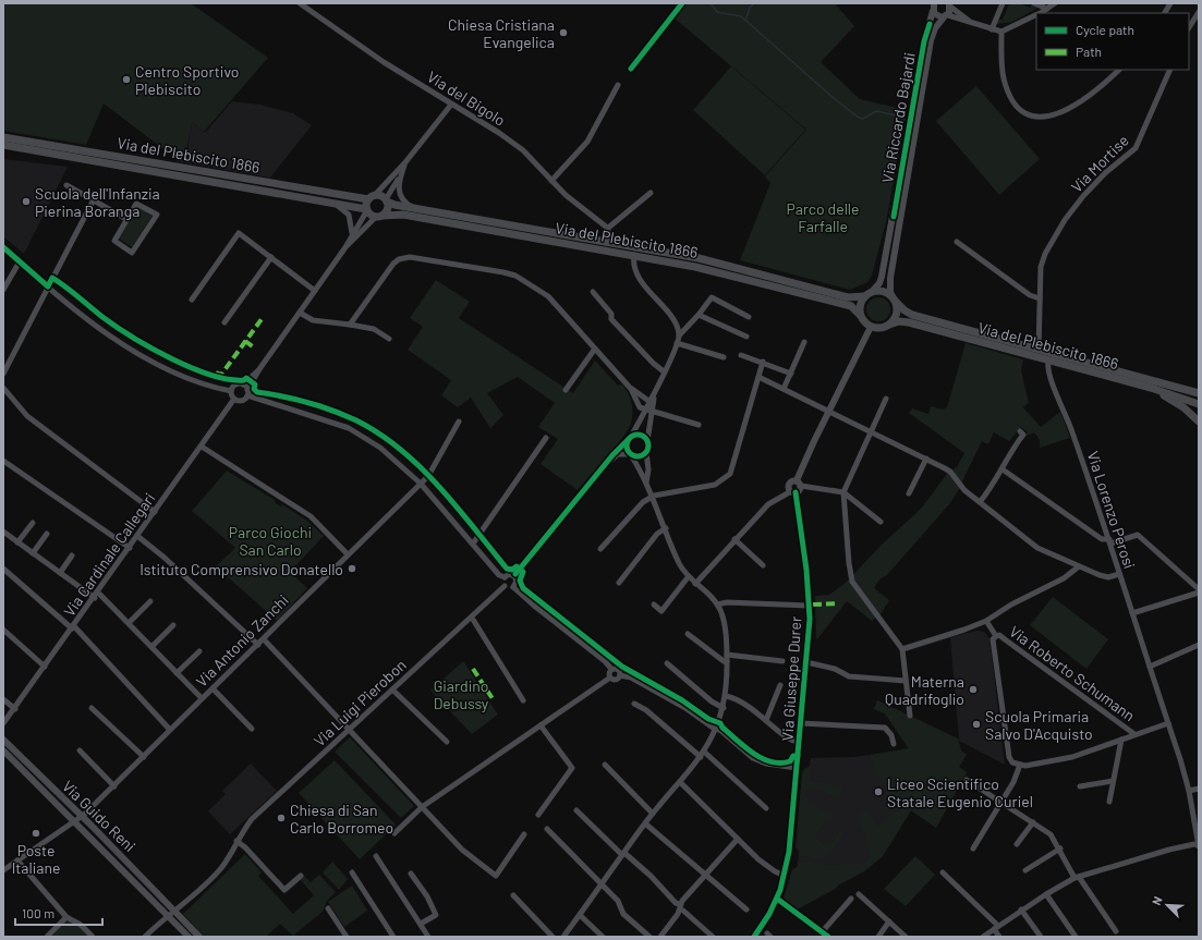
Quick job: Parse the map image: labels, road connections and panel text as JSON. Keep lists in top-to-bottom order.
{
  "streets": {
    "main road": ["Via del Plebiscito 1866"],
    "street": [
      "Via del Bigolo",
      "Via Riccardo Bajardi",
      "Via Mortise",
      "Via Lorenzo Perosi",
      "Via Cardinale Callegari",
      "Via Antonio Zanchi",
      "Via Roberto Schumann",
      "Via Giuseppe Durer",
      "Via Luigi Pierobon",
      "Via Guido Reni"
    ]
  },
  "crossings": [
    ["Via Riccardo Bajardi", "Via del Plebiscito 1866"],
    ["Via del Plebiscito 1866", "Via Mortise"],
    ["Via del Plebiscito 1866", "Via Lorenzo Perosi"],
    ["Via Antonio Zanchi", "Via Guido Reni"],
    ["Via Luigi Pierobon", "Via Guido Reni"]
  ],
  "parks": ["Parco delle Farfalle", "Parco Giochi San Carlo", "Giardino Debussy"],
  "places": [
    "Chiesa Cristiana Evangelica",
    "Centro Sportivo Plebiscito",
    "Scuola dell'Infanzia Pierina Boranga",
    "Istituto Comprensivo Donatello",
    "Materna Quadrifoglio",
    "Scuola Primaria Salvo D'Acquisto",
    "Liceo Scientifico Statale Eugenio Curiel",
    "Chiesa di San Carlo Borromeo",
    "Poste Italiane"
  ],
  "legend": ["Cycle path", "Path"],
  "scale_bar": "100 m",
  "north": "top left"
}
